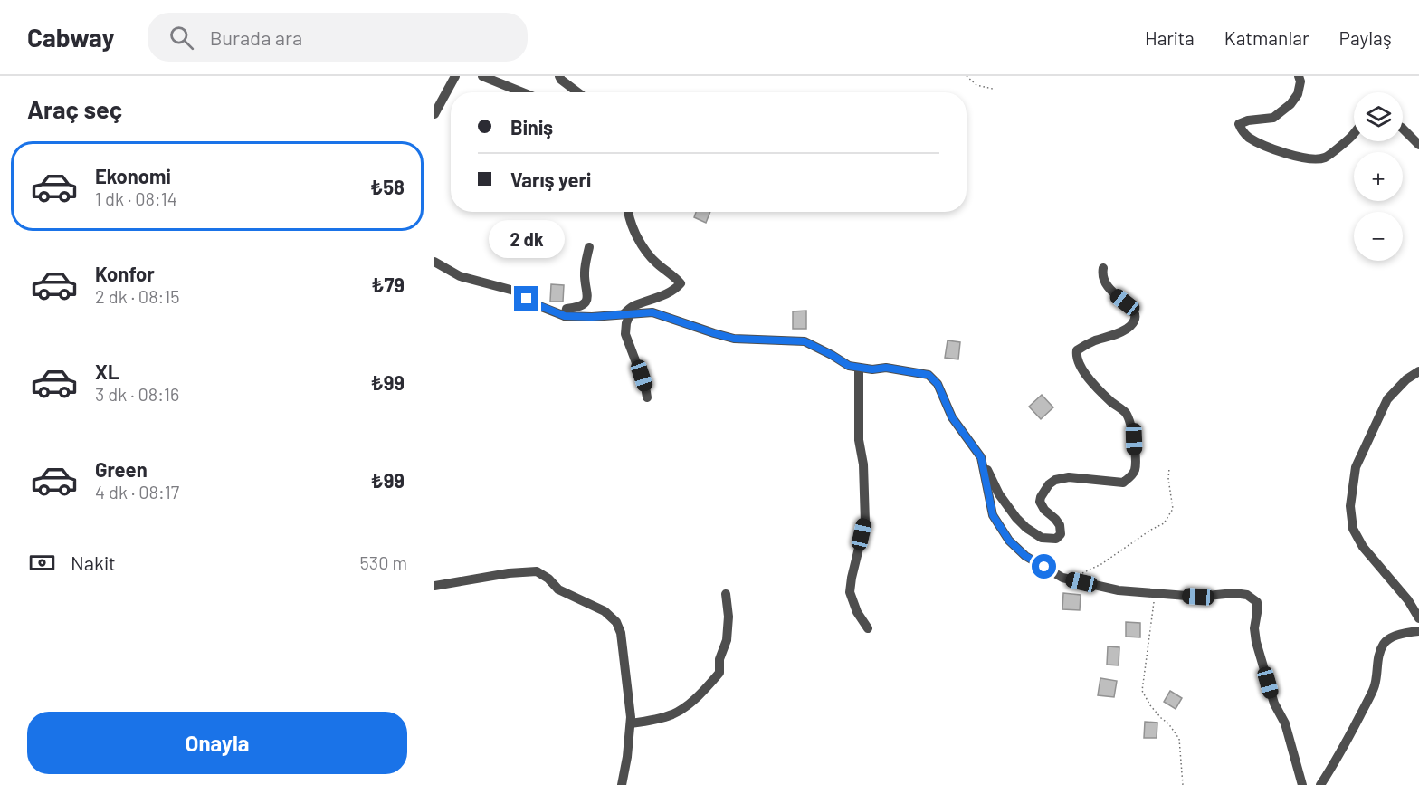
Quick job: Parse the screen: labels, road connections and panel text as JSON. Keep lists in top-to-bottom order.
{
  "page": {
    "header": "Cabway",
    "search": "Burada ara",
    "nav": ["Harita", "Katmanlar", "Paylaş"],
    "heading": "Araç seç",
    "map_buttons": ["+", "−"],
    "banner": ["Biniş", "Varış yeri"],
    "list": [
      {
        "name": "Ekonomi",
        "note": "1 dk · 08:14",
        "value": "₺58"
      },
      {
        "name": "Konfor",
        "note": "2 dk · 08:15",
        "value": "₺79"
      },
      {
        "name": "XL",
        "note": "3 dk · 08:16",
        "value": "₺99"
      },
      {
        "name": "Green",
        "note": "4 dk · 08:17",
        "value": "₺99"
      }
    ],
    "bubble": "2 dk",
    "pay": ["Nakit", "530 m"],
    "buttons": "Onayla"
  }
}
